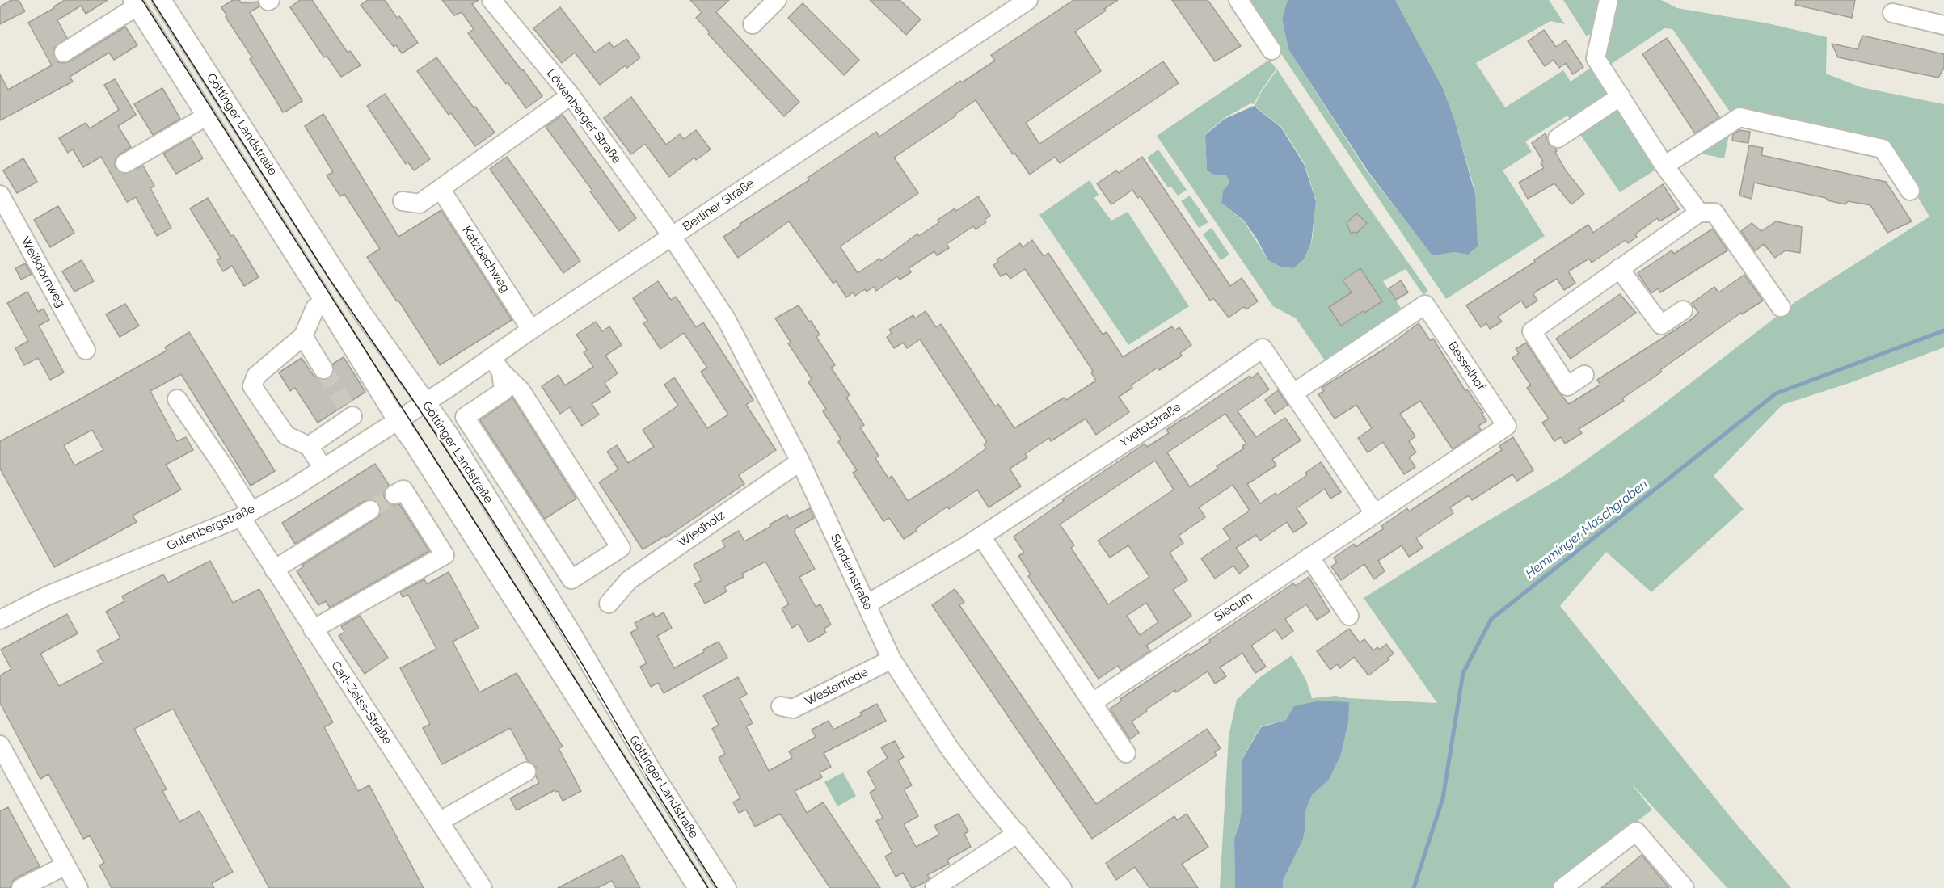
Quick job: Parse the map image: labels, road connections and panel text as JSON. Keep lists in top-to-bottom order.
{
  "streets": {
    "street": [
      "Löwenberger Straße",
      "Göttinger Landstraße",
      "Berliner Straße",
      "Katzbachweg",
      "Weißdornweg",
      "Besselhof",
      "Yvetotstraße",
      "Gutenbergstraße",
      "Wiedholz",
      "Sundernstraße",
      "Siecum",
      "Westerriede",
      "Carl-Zeiss-Straße"
    ]
  },
  "crossings": [
    ["Löwenberger Straße", "Berliner Straße"],
    ["Löwenberger Straße", "Sundernstraße"],
    ["Göttinger Landstraße", "Berliner Straße"],
    ["Göttinger Landstraße", "Gutenbergstraße"],
    ["Berliner Straße", "Katzbachweg"],
    ["Berliner Straße", "Gutenbergstraße"],
    ["Berliner Straße", "Sundernstraße"],
    ["Besselhof", "Yvetotstraße"],
    ["Besselhof", "Siecum"],
    ["Yvetotstraße", "Sundernstraße"],
    ["Yvetotstraße", "Siecum"],
    ["Gutenbergstraße", "Carl-Zeiss-Straße"],
    ["Wiedholz", "Sundernstraße"],
    ["Sundernstraße", "Westerriede"]
  ],
  "water": ["Hemminger Maschgraben"]
}
